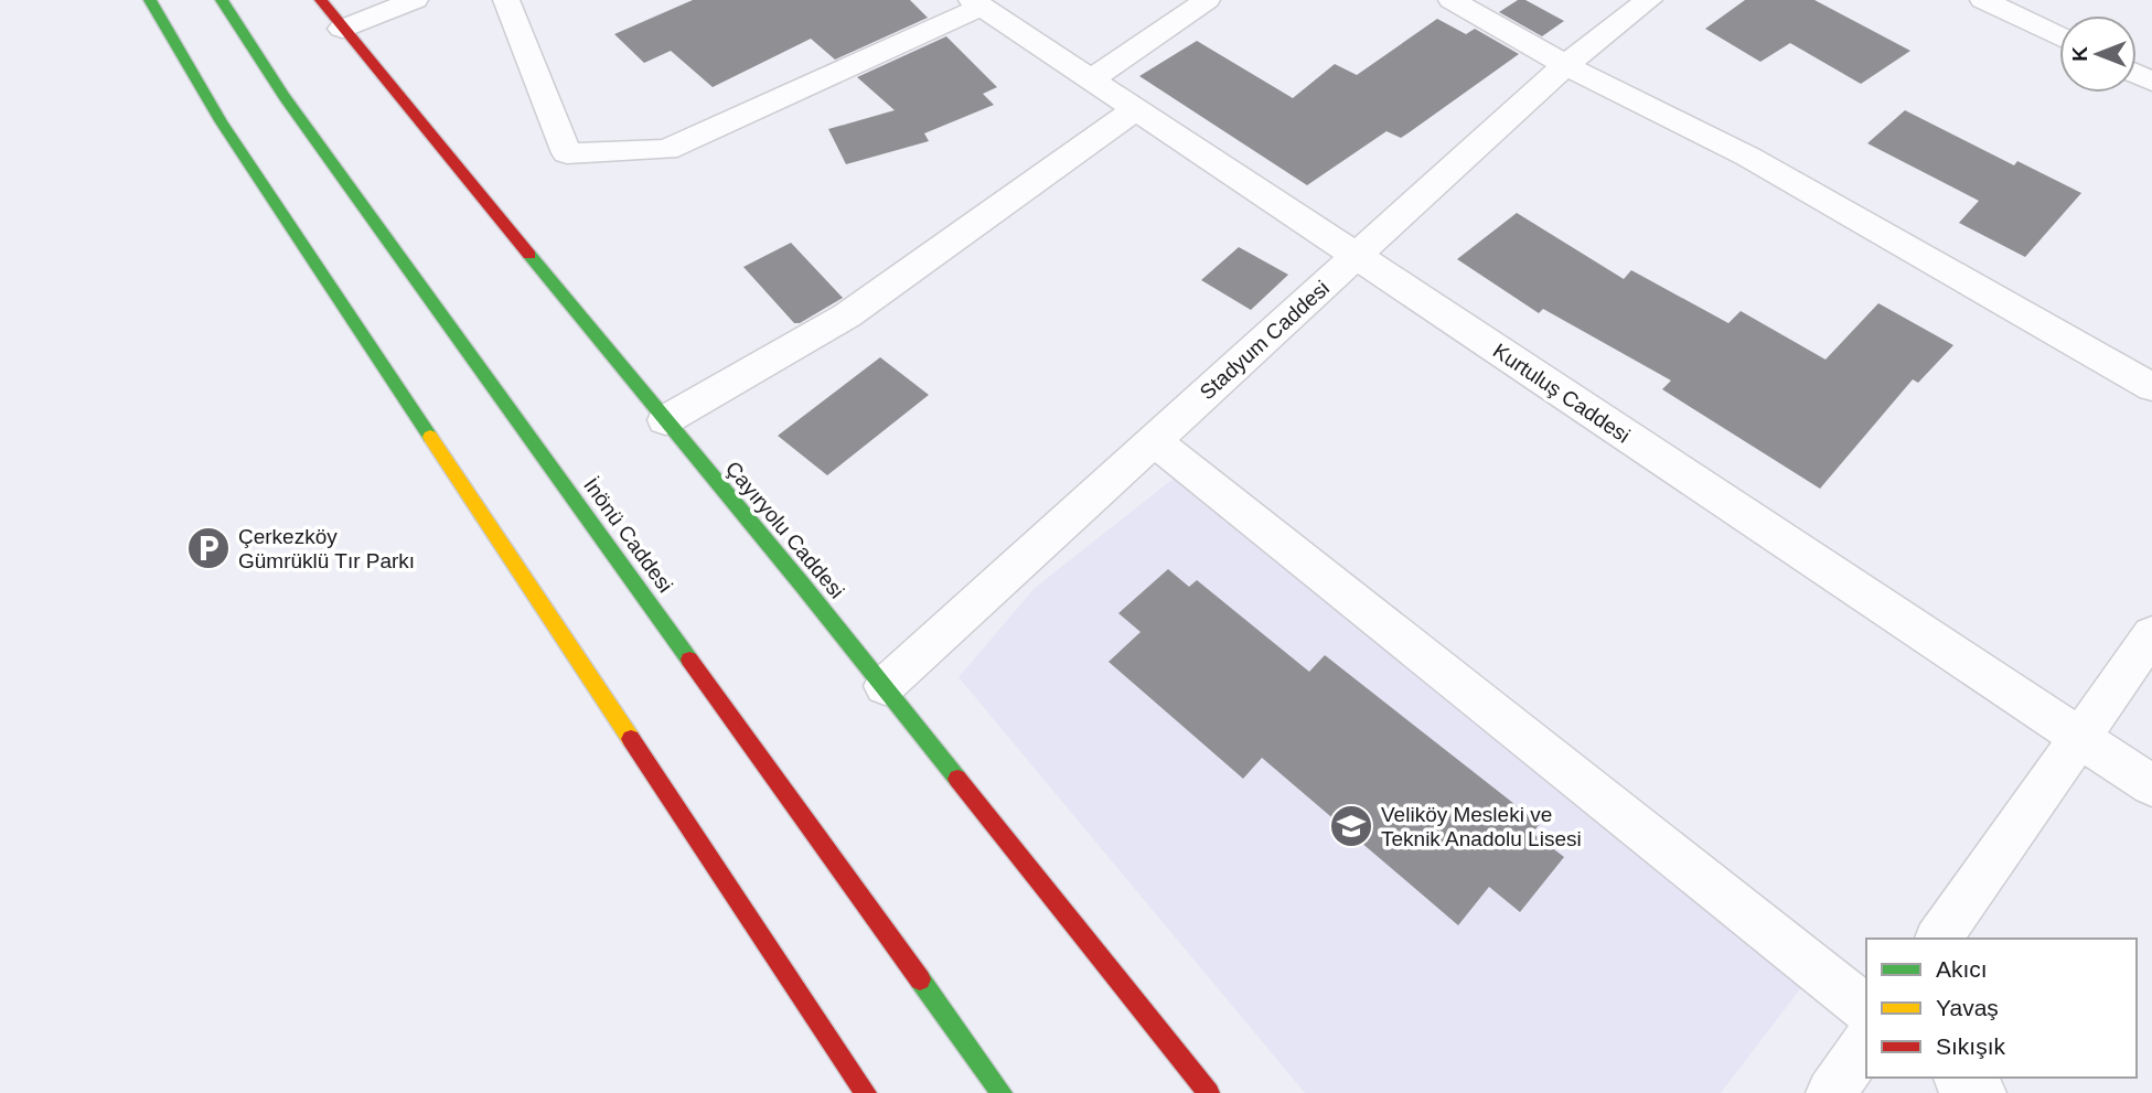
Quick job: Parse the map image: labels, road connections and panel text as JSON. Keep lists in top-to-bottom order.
{
  "streets": {
    "main road": ["Çayıryolu Caddesi", "İnönü Caddesi"],
    "street": ["Stadyum Caddesi", "Kurtuluş Caddesi"]
  },
  "crossings": [
    ["Stadyum Caddesi", "Kurtuluş Caddesi"],
    ["Stadyum Caddesi", "Çayıryolu Caddesi"]
  ],
  "places": {
    "parking": ["Çerkezköy Gümrüklü Tır Parkı"],
    "school or university": ["Veliköy Mesleki ve Teknik Anadolu Lisesi"]
  },
  "legend": ["Akıcı", "Yavaş", "Sıkışık"],
  "north": "left"
}
